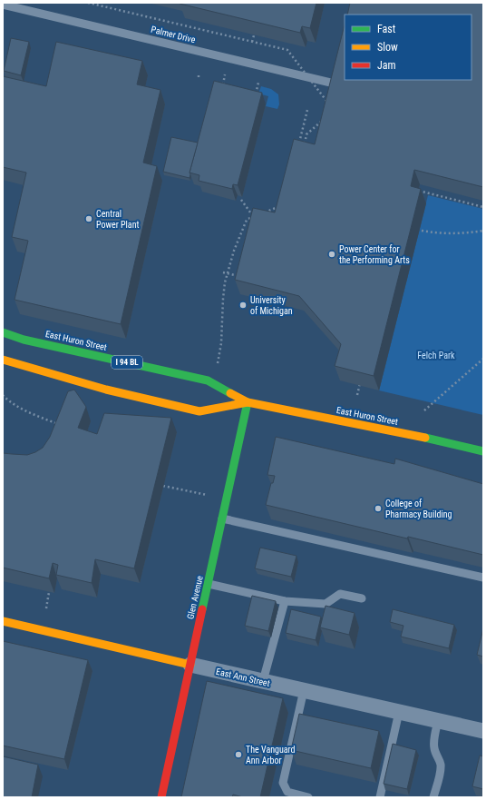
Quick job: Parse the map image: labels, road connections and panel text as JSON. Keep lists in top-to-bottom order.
{
  "streets": {
    "main road": [
      "East Huron Street",
      "I 94 BL",
      "Glen Avenue",
      "East Ann Street"
    ],
    "lane": ["Palmer Drive"]
  },
  "crossings": [
    ["East Huron Street", "Glen Avenue"],
    ["Glen Avenue", "East Ann Street"]
  ],
  "parks": ["Felch Park"],
  "places": [
    "Central Power Plant",
    "Power Center for the Performing Arts",
    "University of Michigan",
    "College of Pharmacy Building",
    "The Vanguard Ann Arbor"
  ],
  "legend": ["Fast", "Slow", "Jam"]
}
